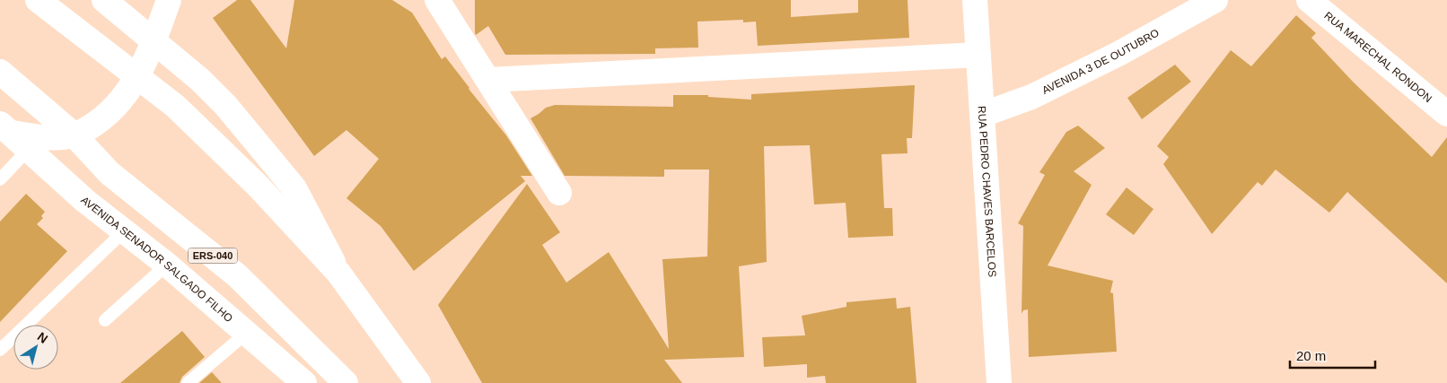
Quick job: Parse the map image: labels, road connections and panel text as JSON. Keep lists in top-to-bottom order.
{
  "streets": {
    "main road": [
      "RUA MARECHAL RONDON",
      "AVENIDA 3 DE OUTUBRO",
      "RUA PEDRO CHAVES BARCELOS",
      "ERS-040",
      "AVENIDA SENADOR SALGADO FILHO"
    ]
  },
  "crossings": [
    ["AVENIDA 3 DE OUTUBRO", "RUA PEDRO CHAVES BARCELOS"]
  ],
  "scale_bar": "20 m",
  "north": "top right"
}
